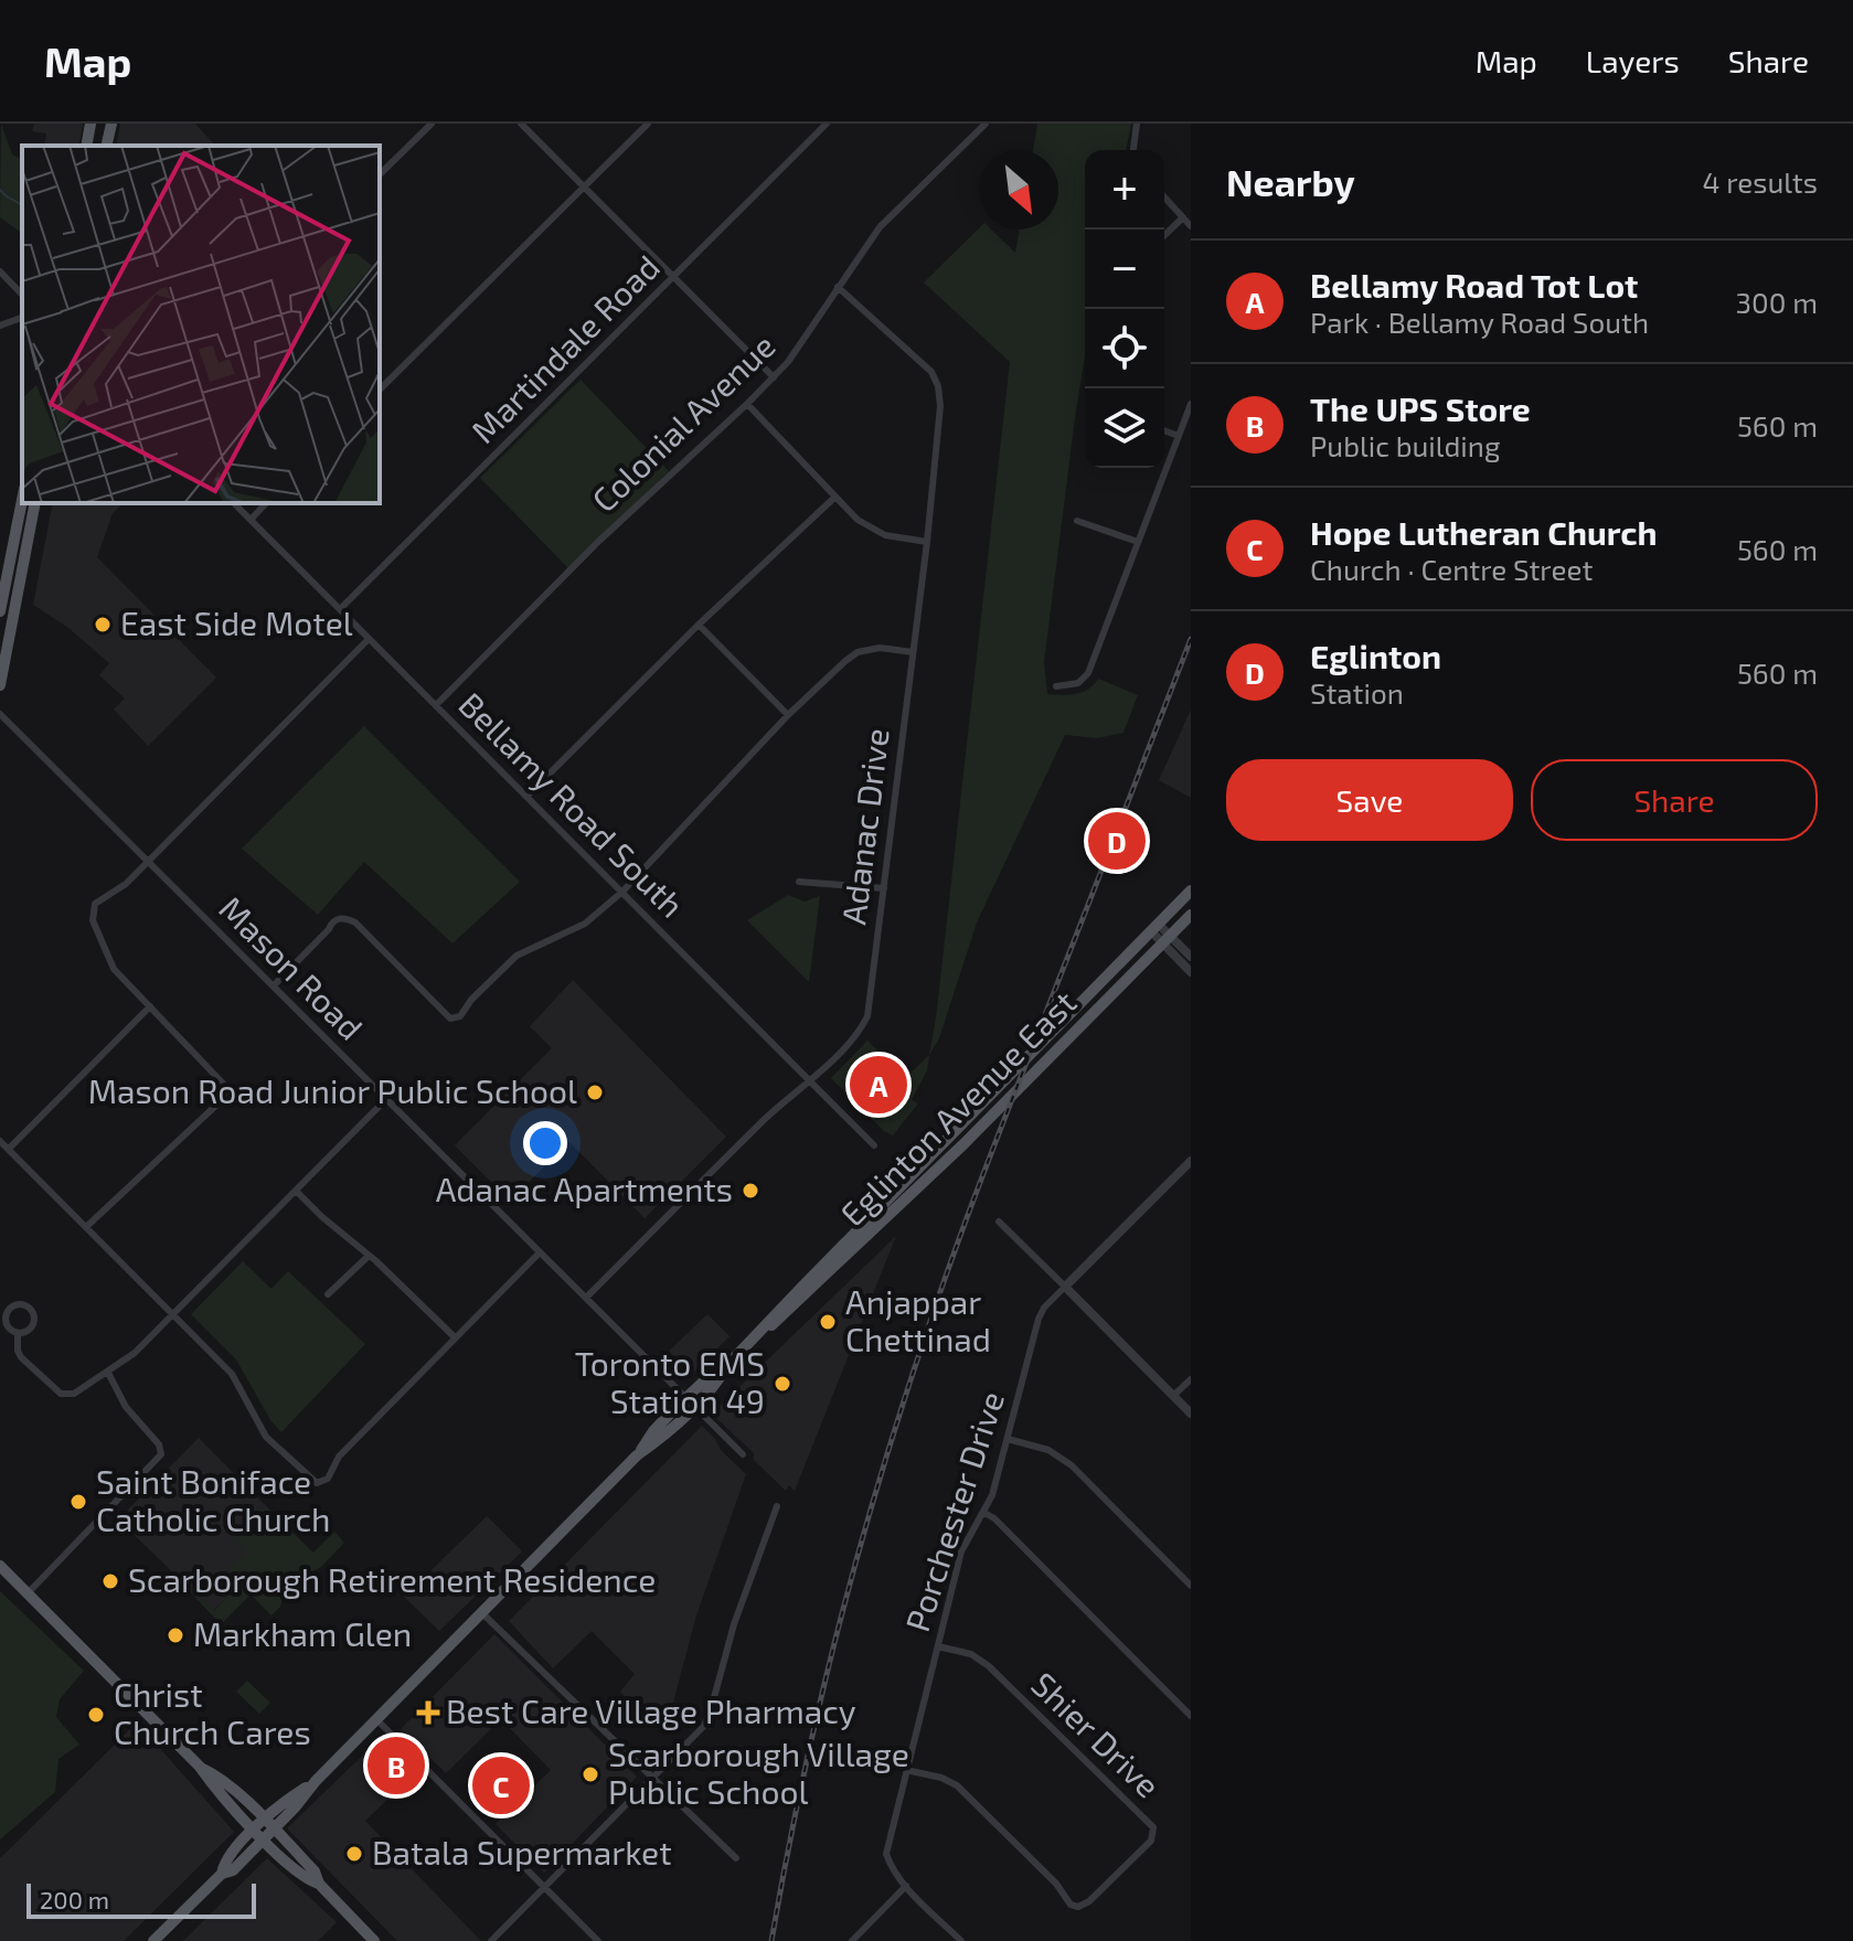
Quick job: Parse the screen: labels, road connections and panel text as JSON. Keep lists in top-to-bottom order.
{
  "streets": {
    "main road": ["Eglinton Avenue East"],
    "street": [
      "Martindale Road",
      "Colonial Avenue",
      "Bellamy Road South",
      "Adanac Drive",
      "Mason Road",
      "Porchester Drive",
      "Shier Drive"
    ]
  },
  "crossings": [
    ["Martindale Road", "Bellamy Road South"],
    ["Colonial Avenue", "Bellamy Road South"],
    ["Colonial Avenue", "Adanac Drive"],
    ["Bellamy Road South", "Adanac Drive"],
    ["Adanac Drive", "Mason Road"],
    ["Mason Road", "Eglinton Avenue East"],
    ["Porchester Drive", "Shier Drive"]
  ],
  "places": {
    "other": [
      "East Side Motel",
      "Mason Road Junior Public School",
      "Adanac Apartments",
      "Anjappar Chettinad",
      "Toronto EMS Station 49",
      "Saint Boniface Catholic Church",
      "Scarborough Retirement Residence",
      "Markham Glen",
      "Christ Church Cares",
      "Scarborough Village Public School",
      "Batala Supermarket"
    ],
    "health": ["Best Care Village Pharmacy"]
  },
  "scale_bar": "200 m",
  "north": "bottom right",
  "page": {
    "header": "Map",
    "nav": ["Map", "Layers", "Share"],
    "heading": ["Nearby", "4 results"],
    "map_buttons": ["+", "−"],
    "list": [
      {
        "mark": "A",
        "name": "Bellamy Road Tot Lot",
        "note": "Park · Bellamy Road South",
        "value": "300 m"
      },
      {
        "mark": "B",
        "name": "The UPS Store",
        "note": "Public building",
        "value": "560 m"
      },
      {
        "mark": "C",
        "name": "Hope Lutheran Church",
        "note": "Church · Centre Street",
        "value": "560 m"
      },
      {
        "mark": "D",
        "name": "Eglinton",
        "note": "Station",
        "value": "560 m"
      }
    ],
    "buttons": ["Save", "Share"],
    "pins": [
      "D",
      "A",
      "B",
      "C"
    ],
    "scale": "200 m"
  }
}
